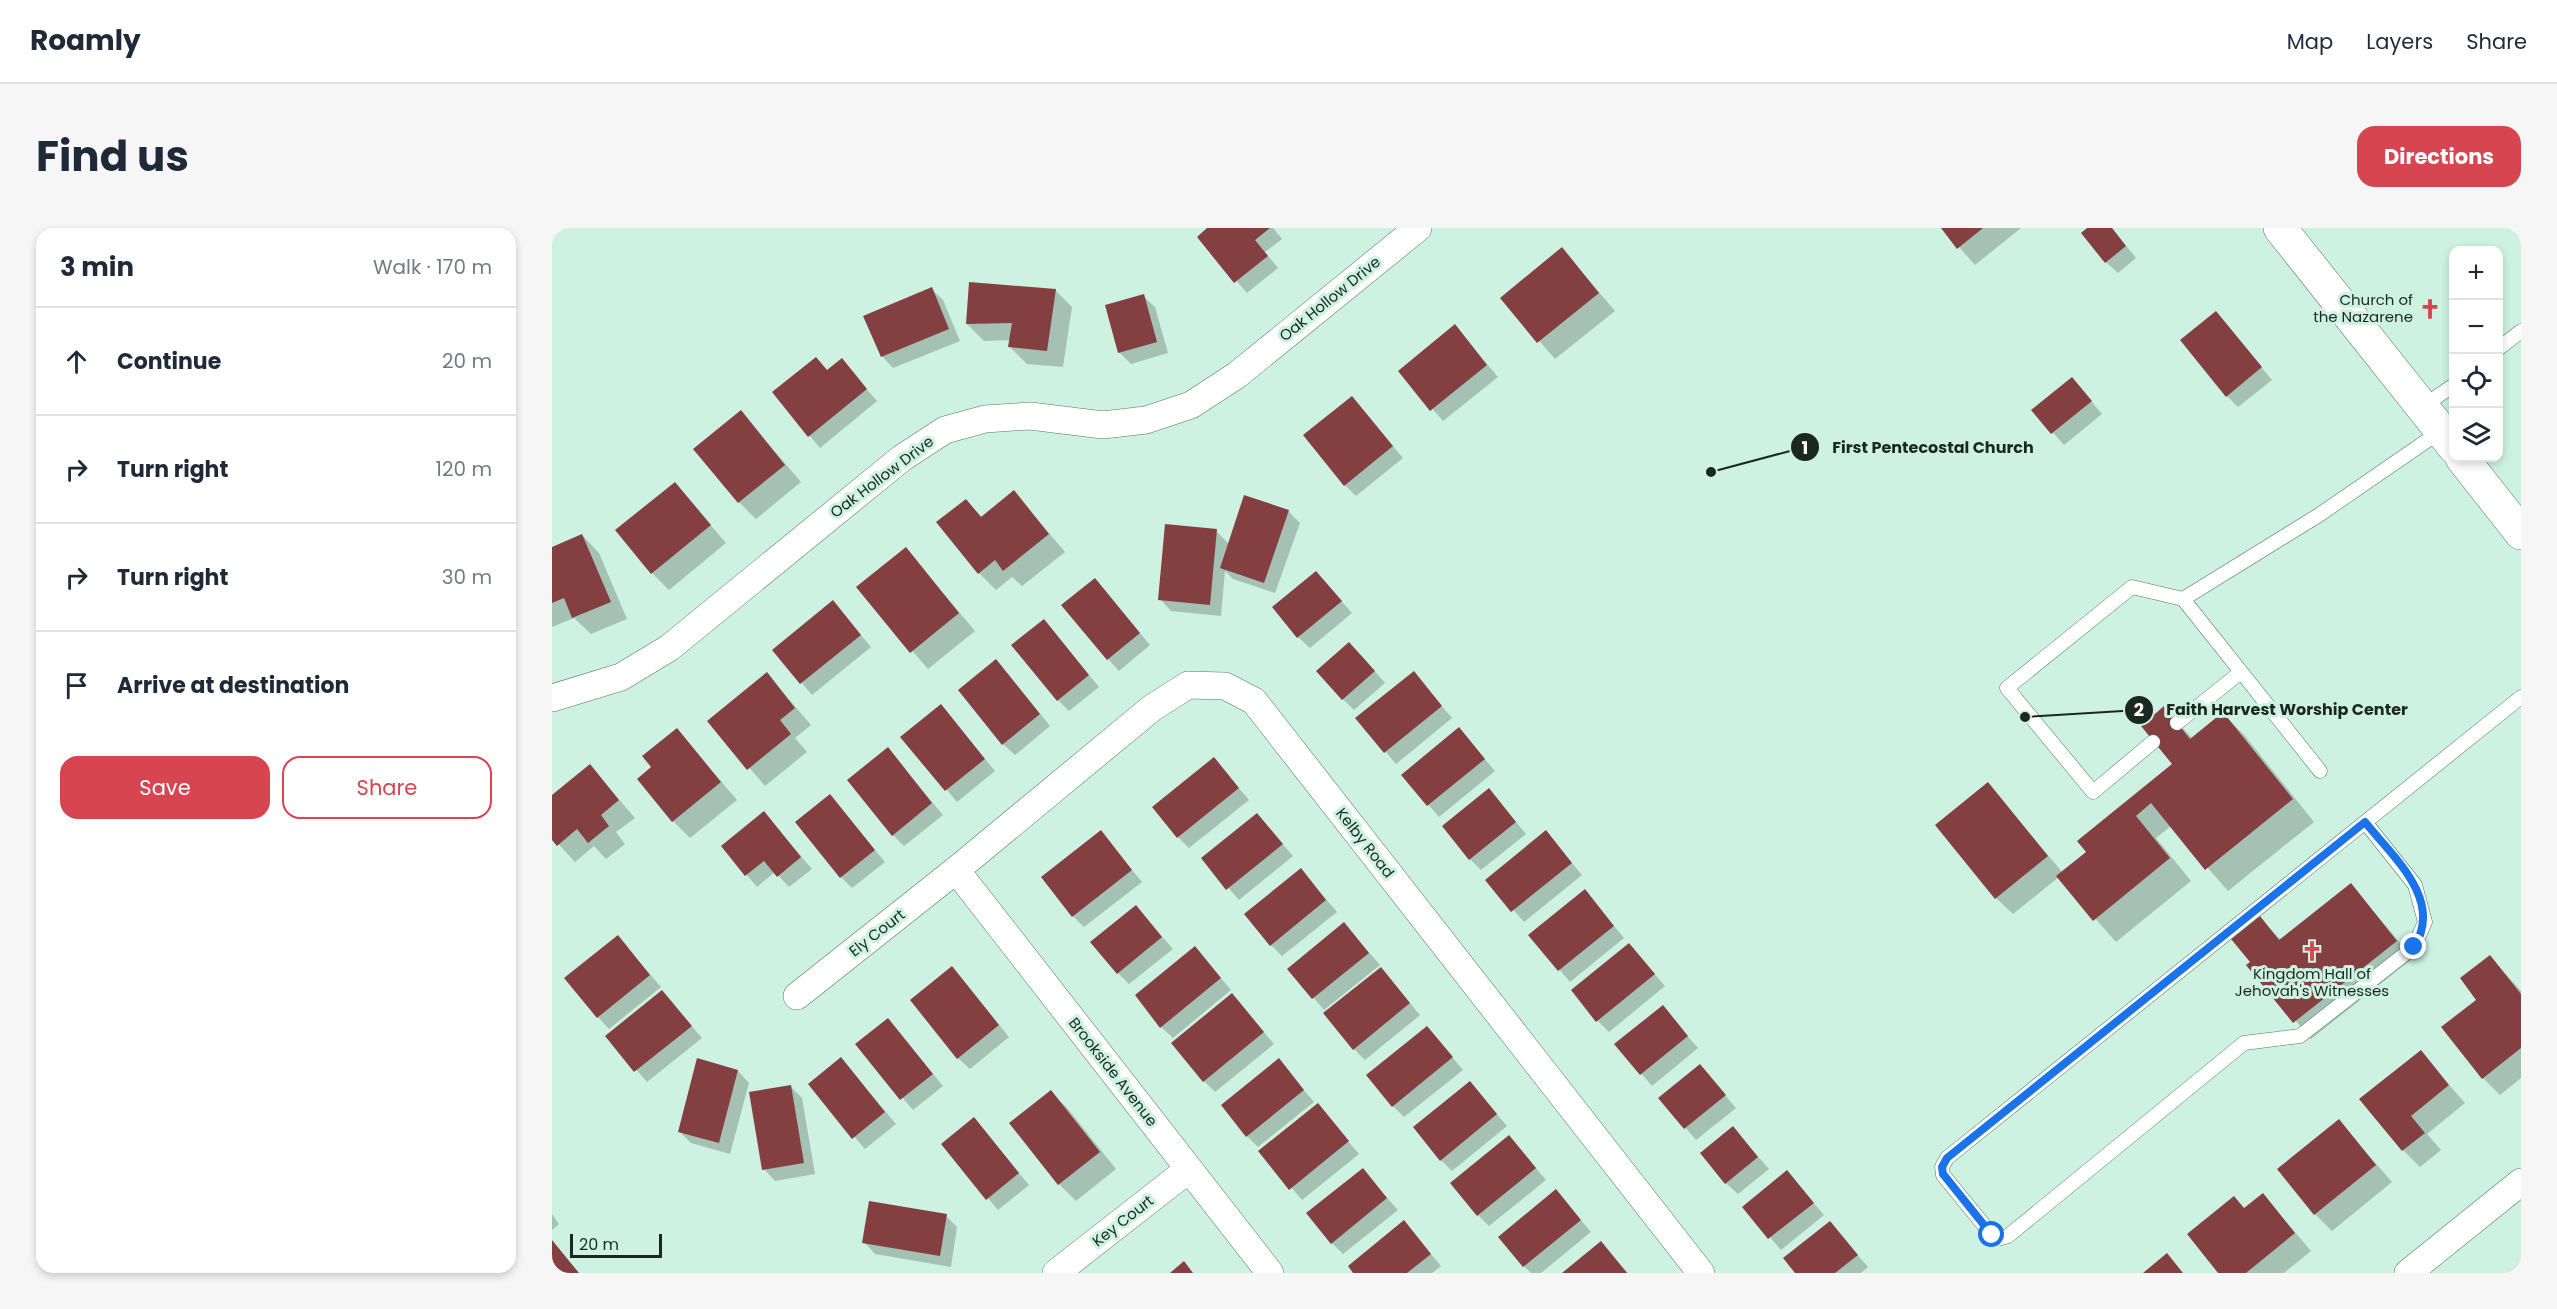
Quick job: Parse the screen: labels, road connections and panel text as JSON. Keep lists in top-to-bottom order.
{
  "streets": {
    "street": [
      "Oak Hollow Drive",
      "Kelby Road",
      "Ely Court",
      "Brookside Avenue",
      "Key Court"
    ]
  },
  "crossings": [
    ["Kelby Road", "Ely Court"],
    ["Kelby Road", "Brookside Avenue"],
    ["Ely Court", "Brookside Avenue"],
    ["Brookside Avenue", "Key Court"]
  ],
  "places": {
    "church": ["Church of the Nazarene", "Kingdom Hall of Jehovah's Witnesses"],
    "other": ["First Pentecostal Church", "Faith Harvest Worship Center"]
  },
  "scale_bar": "20 m",
  "page": {
    "header": "Roamly",
    "nav": ["Map", "Layers", "Share"],
    "title": "Find us",
    "buttons": [
      "Directions",
      ["Save", "Share"]
    ],
    "heading": ["3 min", "Walk · 170 m"],
    "map_buttons": ["+", "−"],
    "list": [
      ["Continue", "20 m"],
      ["Turn right", "120 m"],
      ["Turn right", "30 m"],
      "Arrive at destination"
    ],
    "scale": "20 m"
  }
}
